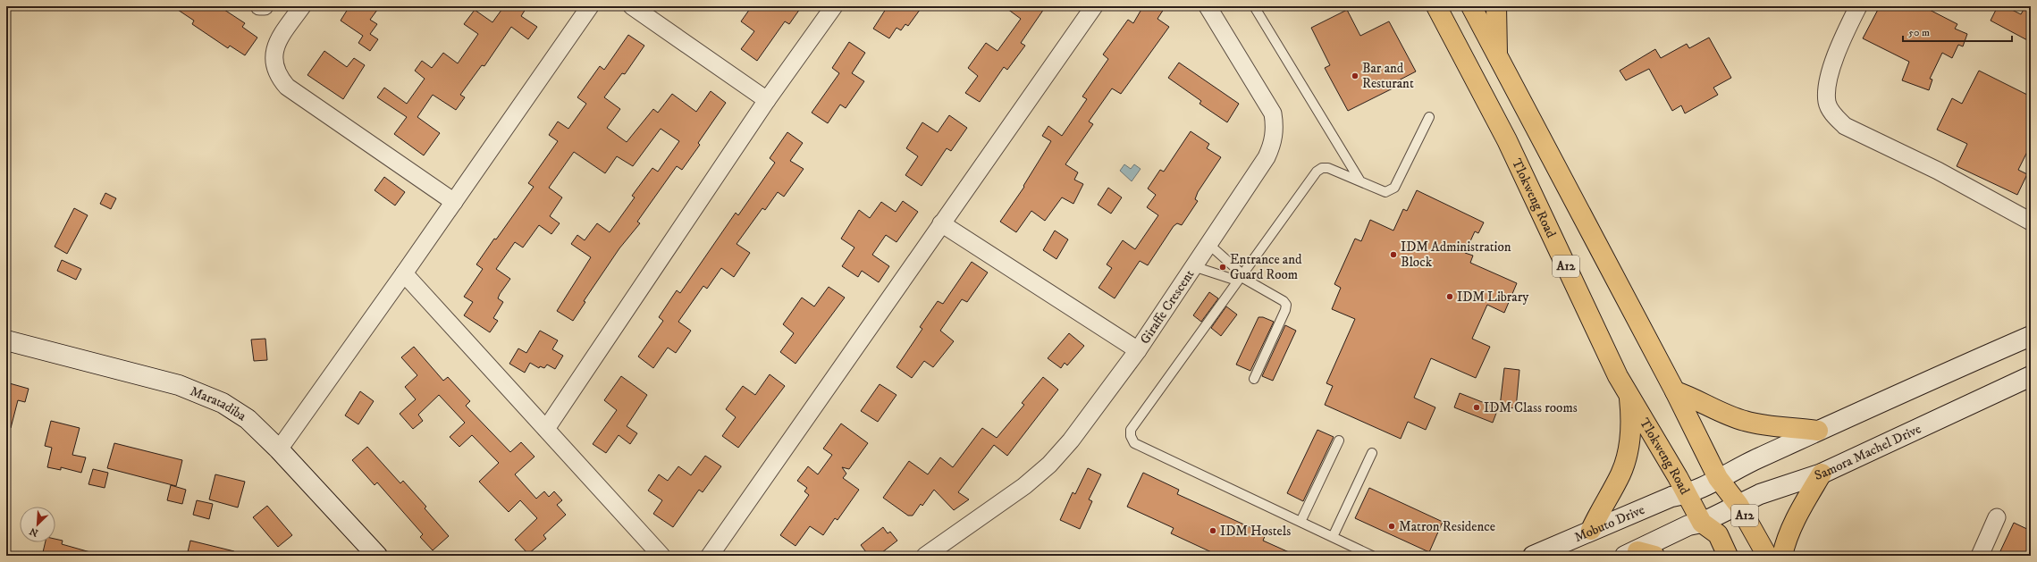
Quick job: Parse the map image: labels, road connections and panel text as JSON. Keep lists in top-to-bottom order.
{
  "streets": {
    "main road": [
      "Tlokweng Road",
      "A12",
      "Maratadiba",
      "Samora Machel Drive",
      "Mobuto Drive"
    ],
    "street": ["Giraffe Crescent"]
  },
  "crossings": [
    ["Tlokweng Road", "A12"],
    ["Tlokweng Road", "Samora Machel Drive"],
    ["Tlokweng Road", "Mobuto Drive"],
    ["A12", "Samora Machel Drive"],
    ["A12", "Mobuto Drive"]
  ],
  "places": [
    "Bar and Resturant",
    "IDM Administration Block",
    "Entrance and Guard Room",
    "IDM Library",
    "IDM Class rooms",
    "Matron Residence",
    "IDM Hostels"
  ],
  "scale_bar": "50 m",
  "north": "bottom left"
}
